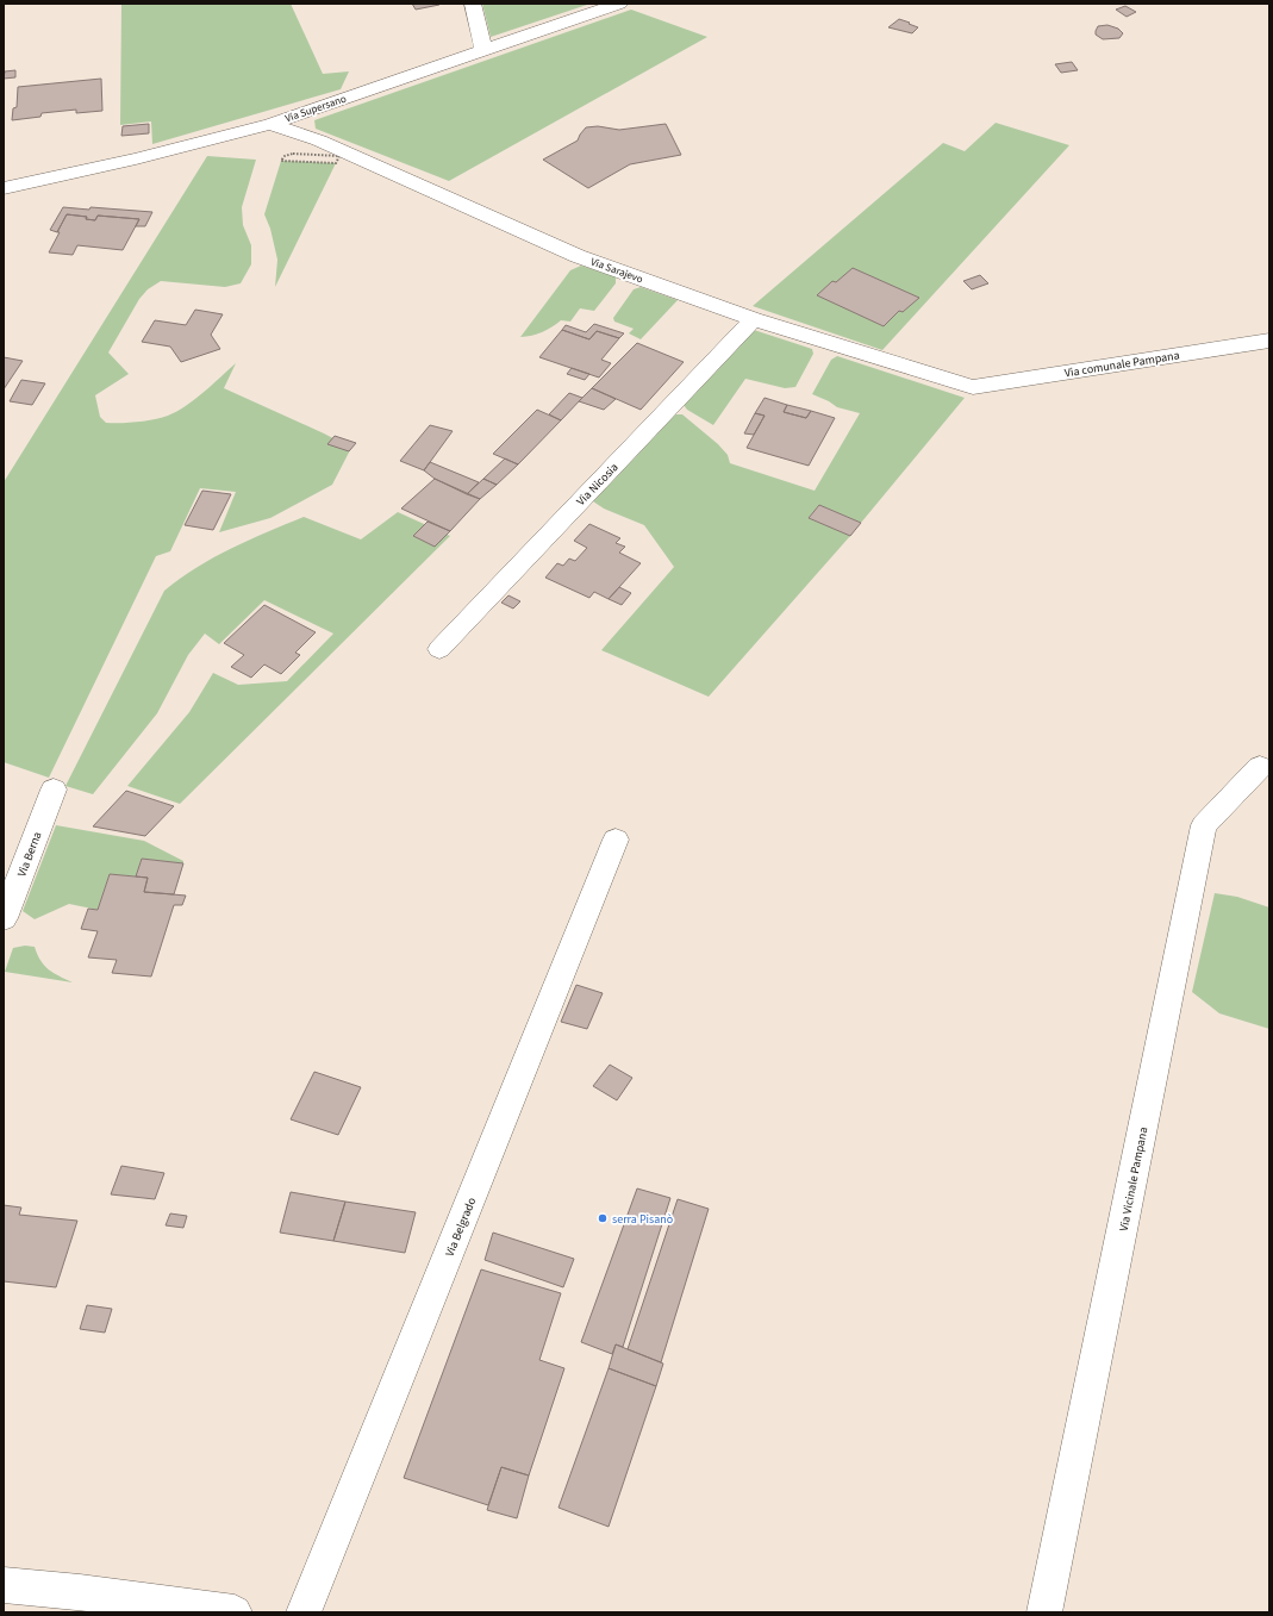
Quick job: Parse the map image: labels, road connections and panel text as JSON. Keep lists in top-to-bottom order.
{
  "streets": {
    "street": [
      "Via Supersano",
      "Via Sarajevo",
      "Via comunale Pampana",
      "Via Nicosia",
      "Via Berna",
      "Via Vicinale Pampana",
      "Via Belgrado"
    ]
  },
  "crossings": [
    ["Via Supersano", "Via Sarajevo"],
    ["Via Sarajevo", "Via comunale Pampana"],
    ["Via Sarajevo", "Via Nicosia"]
  ],
  "places": ["serra Pisanò"]
}
